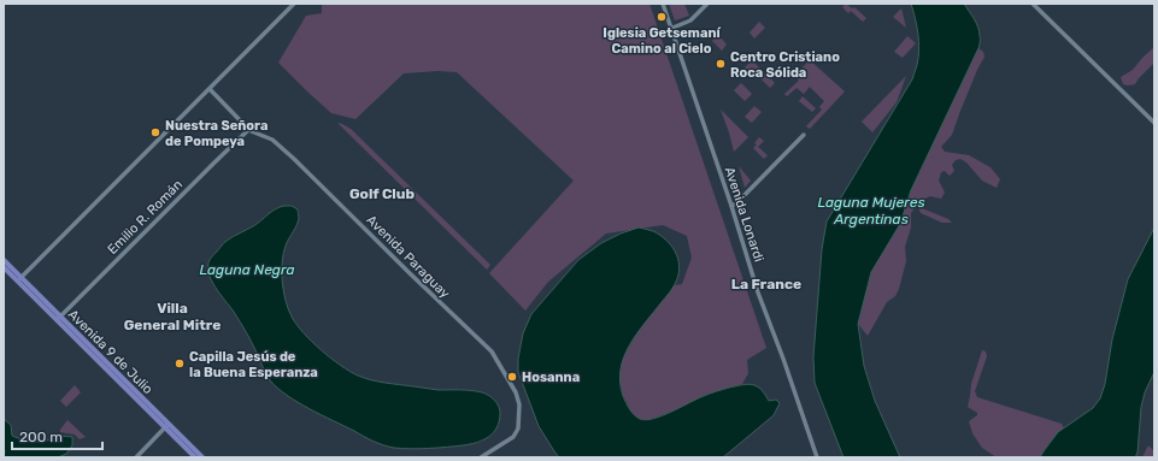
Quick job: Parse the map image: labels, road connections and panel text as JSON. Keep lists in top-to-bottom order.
{
  "streets": {
    "main road": ["Avenida 9 de Julio"],
    "street": ["Avenida Lonardi", "Emilio R. Román", "Avenida Paraguay"]
  },
  "crossings": [
    ["Emilio R. Román", "Avenida Paraguay"],
    ["Emilio R. Román", "Avenida 9 de Julio"]
  ],
  "districts": ["Golf Club", "La France", "Villa General Mitre"],
  "water": ["Laguna Mujeres Argentinas", "Laguna Negra"],
  "places": [
    "Iglesia Getsemaní Camino al Cielo",
    "Centro Cristiano Roca Sólida",
    "Nuestra Señora de Pompeya",
    "Capilla Jesús de la Buena Esperanza",
    "Hosanna"
  ],
  "scale_bar": "200 m"
}
